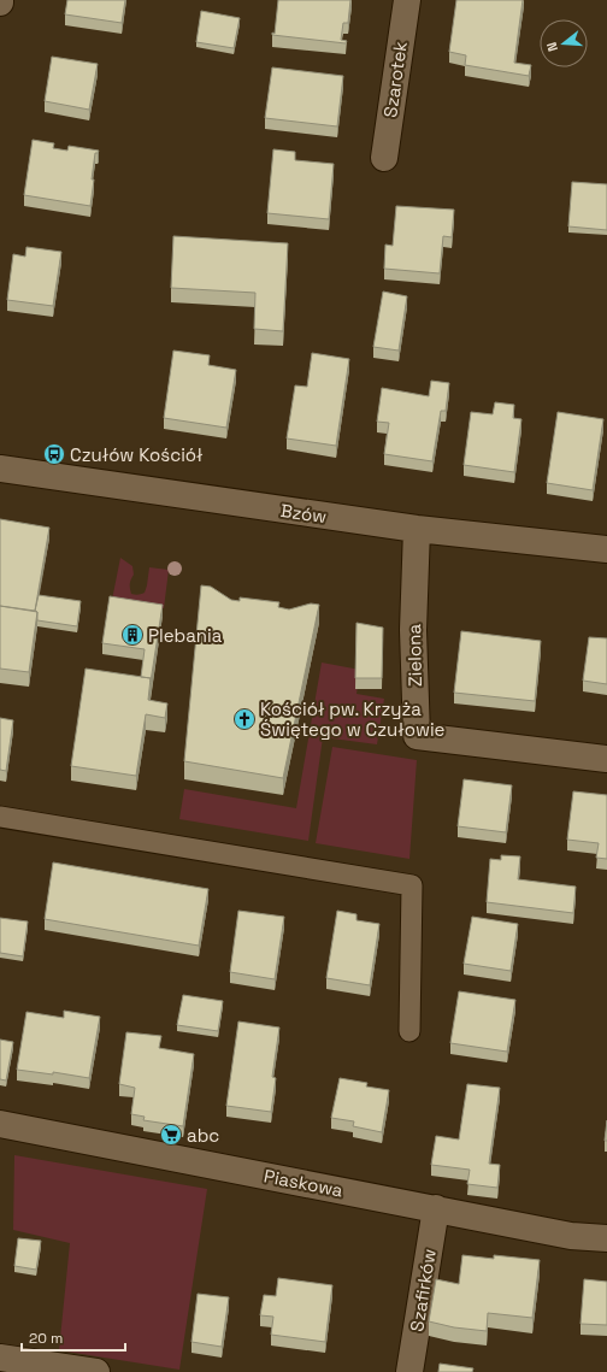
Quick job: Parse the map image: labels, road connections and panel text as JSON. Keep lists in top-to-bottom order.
{
  "streets": {
    "street": [
      "Szarotek",
      "Bzów",
      "Zielona",
      "Piaskowa",
      "Szafirków"
    ]
  },
  "crossings": [
    ["Bzów", "Zielona"],
    ["Piaskowa", "Szafirków"]
  ],
  "places": {
    "bus stop": ["Czułów Kościół"],
    "building": ["Plebania"],
    "church": ["Kościół pw. Krzyża Świętego w Czułowie"],
    "supermarket": ["abc"]
  },
  "scale_bar": "20 m",
  "north": "left"
}
